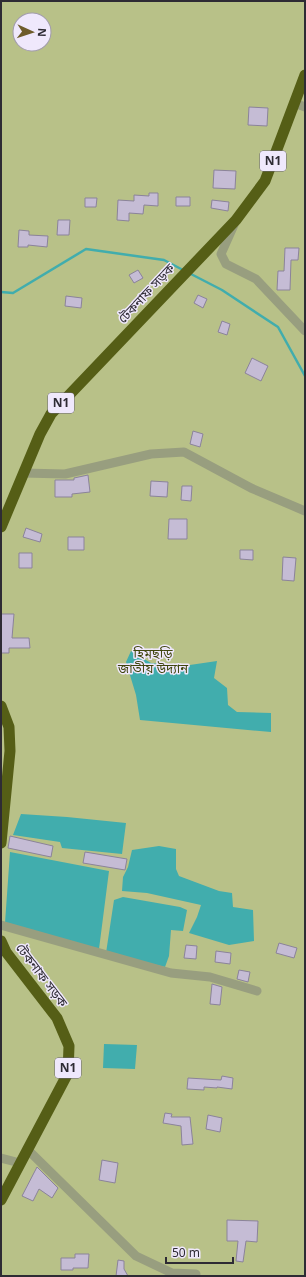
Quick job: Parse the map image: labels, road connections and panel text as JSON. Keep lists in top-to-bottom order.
{
  "streets": {
    "highway": ["N1", "টেকনাফ সড়ক"]
  },
  "parks": ["হিমছড়ি জাতীয় উদ্যান"],
  "scale_bar": "50 m",
  "north": "right"
}
